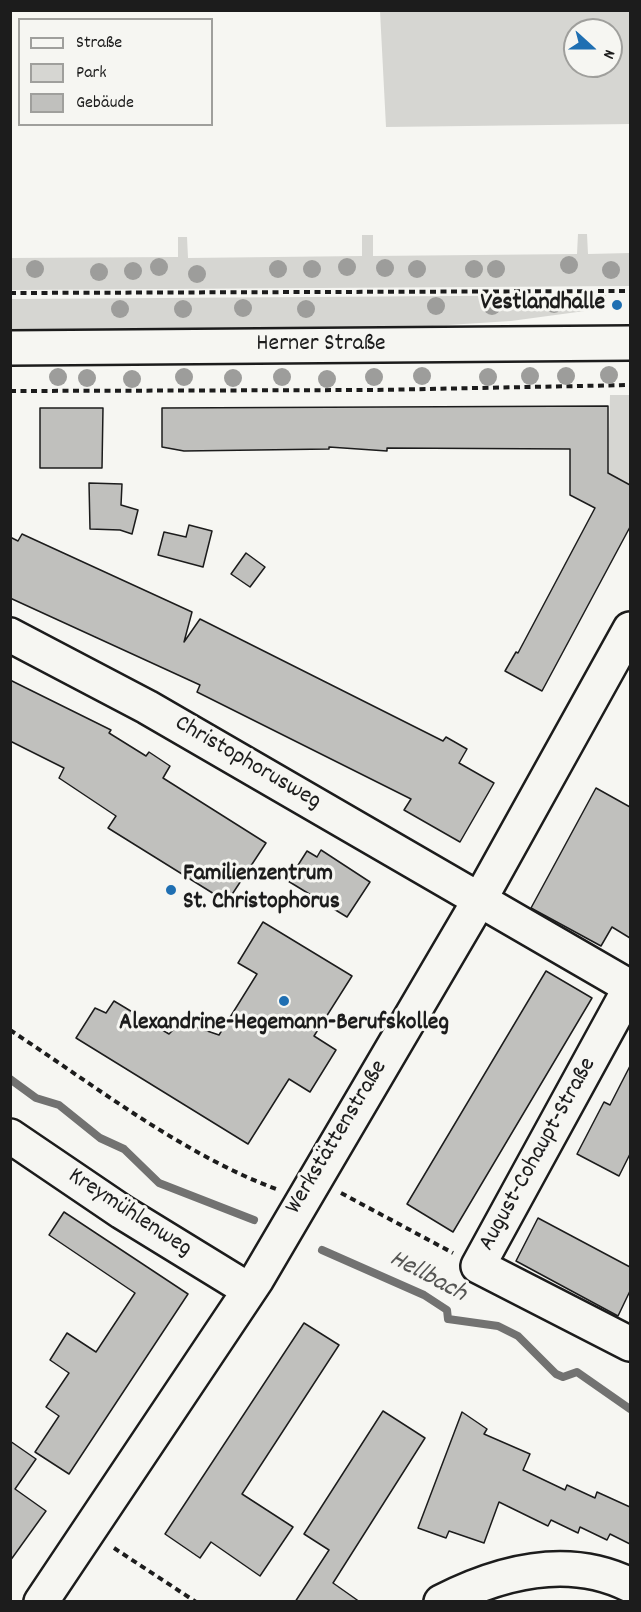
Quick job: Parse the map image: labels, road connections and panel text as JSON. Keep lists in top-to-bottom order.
{
  "streets": {
    "street": [
      "Herner Straße",
      "Christophorusweg",
      "Werkstättenstraße",
      "August-Cohaupt-Straße",
      "Kreymühlenweg"
    ]
  },
  "crossings": [
    ["Christophorusweg", "Werkstättenstraße"],
    ["Christophorusweg", "August-Cohaupt-Straße"],
    ["Werkstättenstraße", "August-Cohaupt-Straße"],
    ["Werkstättenstraße", "Kreymühlenweg"]
  ],
  "water": ["Hellbach"],
  "places": ["Vestlandhalle", "Familienzentrum St. Christophorus", "Alexandrine-Hegemann-Berufskolleg"],
  "legend": ["Straße", "Park", "Gebäude"],
  "north": "right"
}
